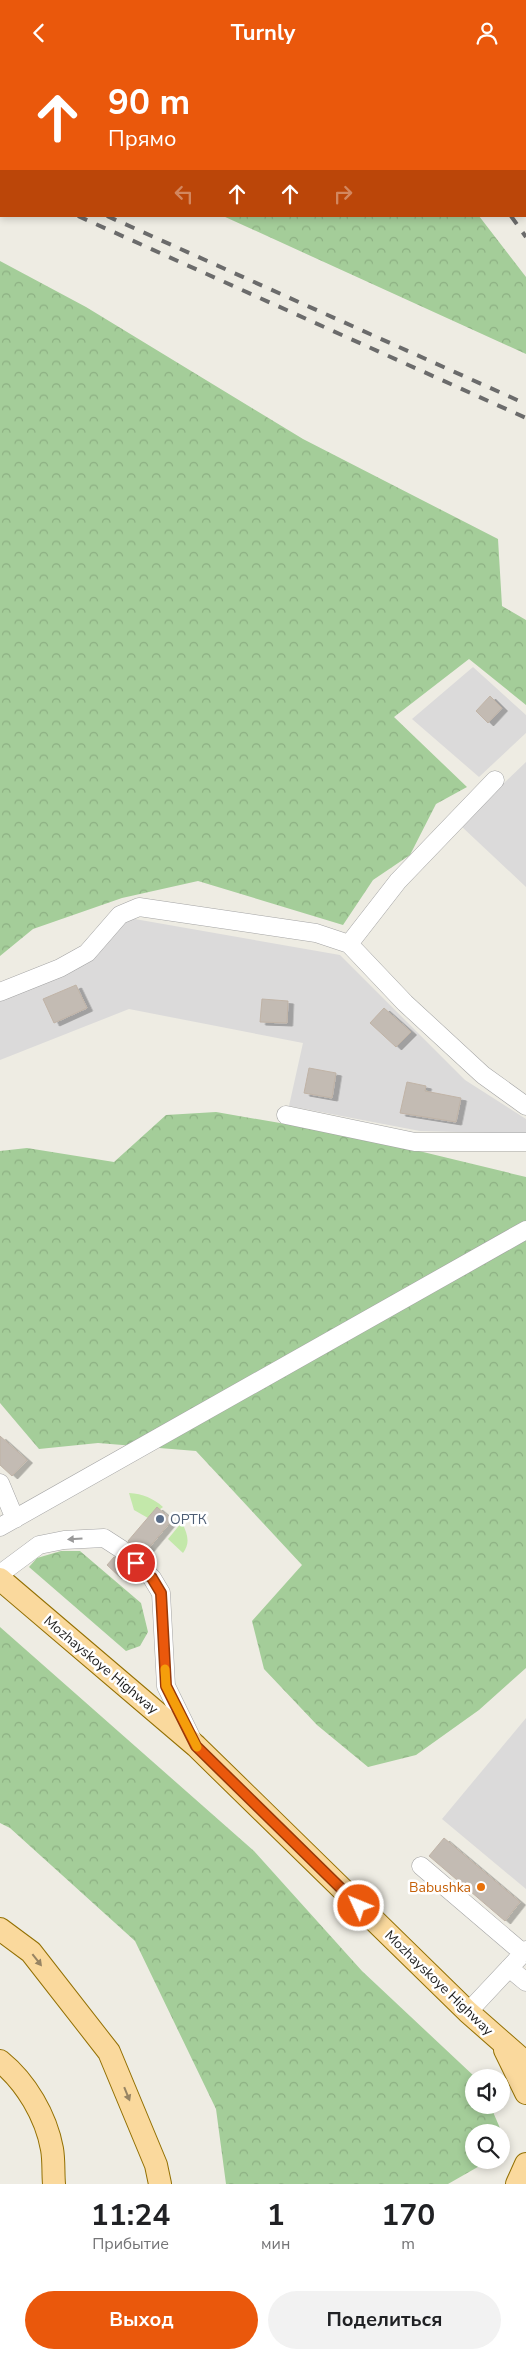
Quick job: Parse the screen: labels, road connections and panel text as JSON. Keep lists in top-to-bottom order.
{
  "streets": {
    "main road": ["Mozhayskoye Highway"]
  },
  "places": ["ОРТК", "Babushka"],
  "page": {
    "header": "Turnly",
    "turn": ["90 m", "Прямо"],
    "eta": [
      "11:24",
      "Прибытие",
      "1",
      "мин",
      "170",
      "m"
    ],
    "buttons": ["Выход", "Поделиться"]
  }
}
